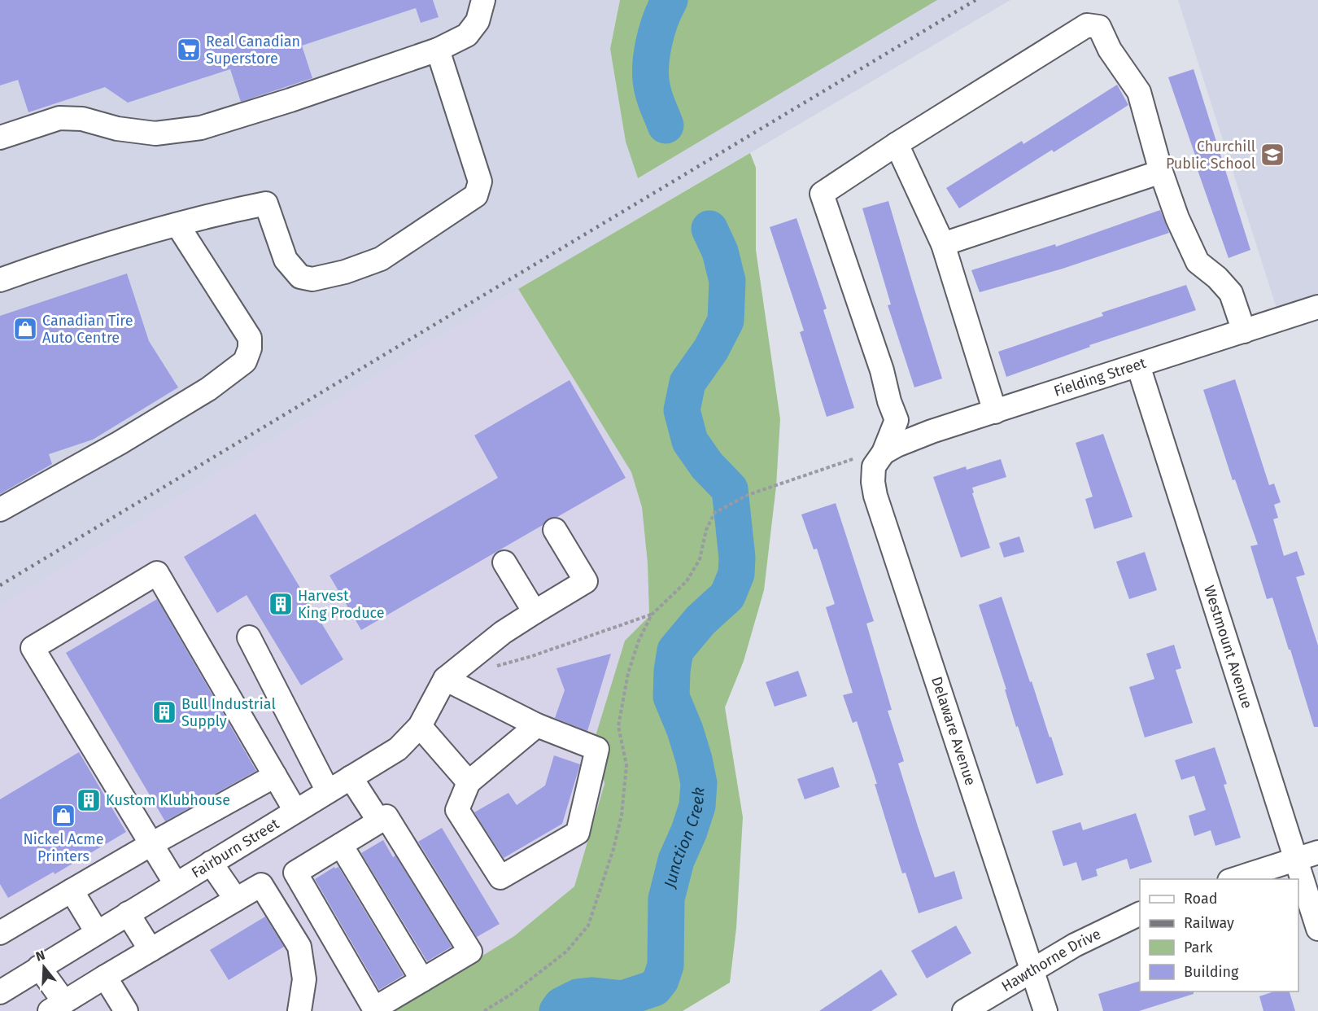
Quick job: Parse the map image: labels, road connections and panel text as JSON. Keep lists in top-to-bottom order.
{
  "streets": {
    "street": [
      "Fielding Street",
      "Westmount Avenue",
      "Delaware Avenue",
      "Fairburn Street",
      "Hawthorne Drive"
    ]
  },
  "crossings": [
    ["Fielding Street", "Westmount Avenue"],
    ["Fielding Street", "Delaware Avenue"],
    ["Delaware Avenue", "Hawthorne Drive"]
  ],
  "water": ["Junction Creek"],
  "places": {
    "supermarket": ["Real Canadian Superstore"],
    "school or university": ["Churchill Public School"],
    "shop": ["Canadian Tire Auto Centre", "Nickel Acme Printers"],
    "building": ["Harvest King Produce", "Bull Industrial Supply", "Kustom Klubhouse"]
  },
  "legend": [
    "Road",
    "Railway",
    "Park",
    "Building"
  ],
  "north": "top"
}
